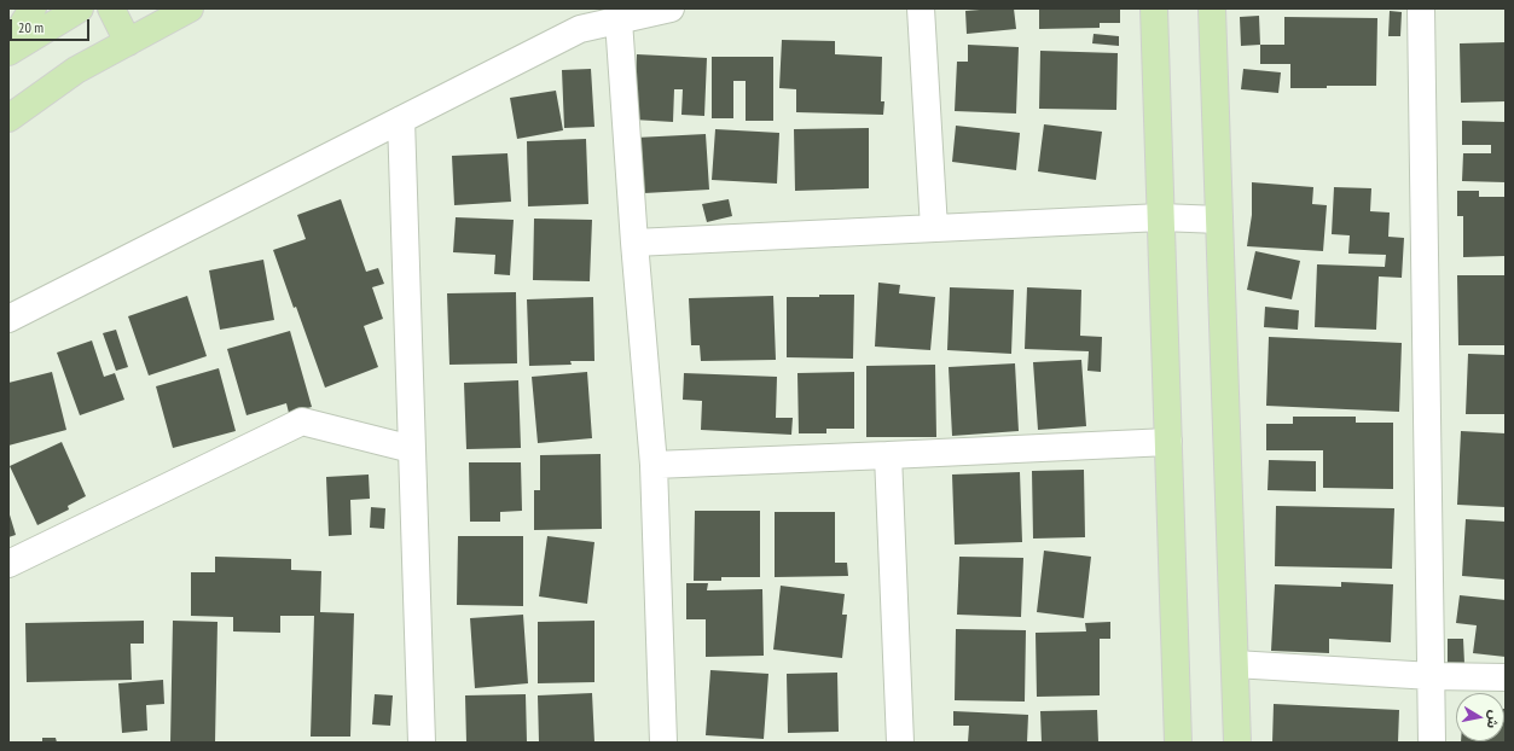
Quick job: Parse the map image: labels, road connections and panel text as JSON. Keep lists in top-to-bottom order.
{
  "scale_bar": "20 m",
  "north": "right"
}
